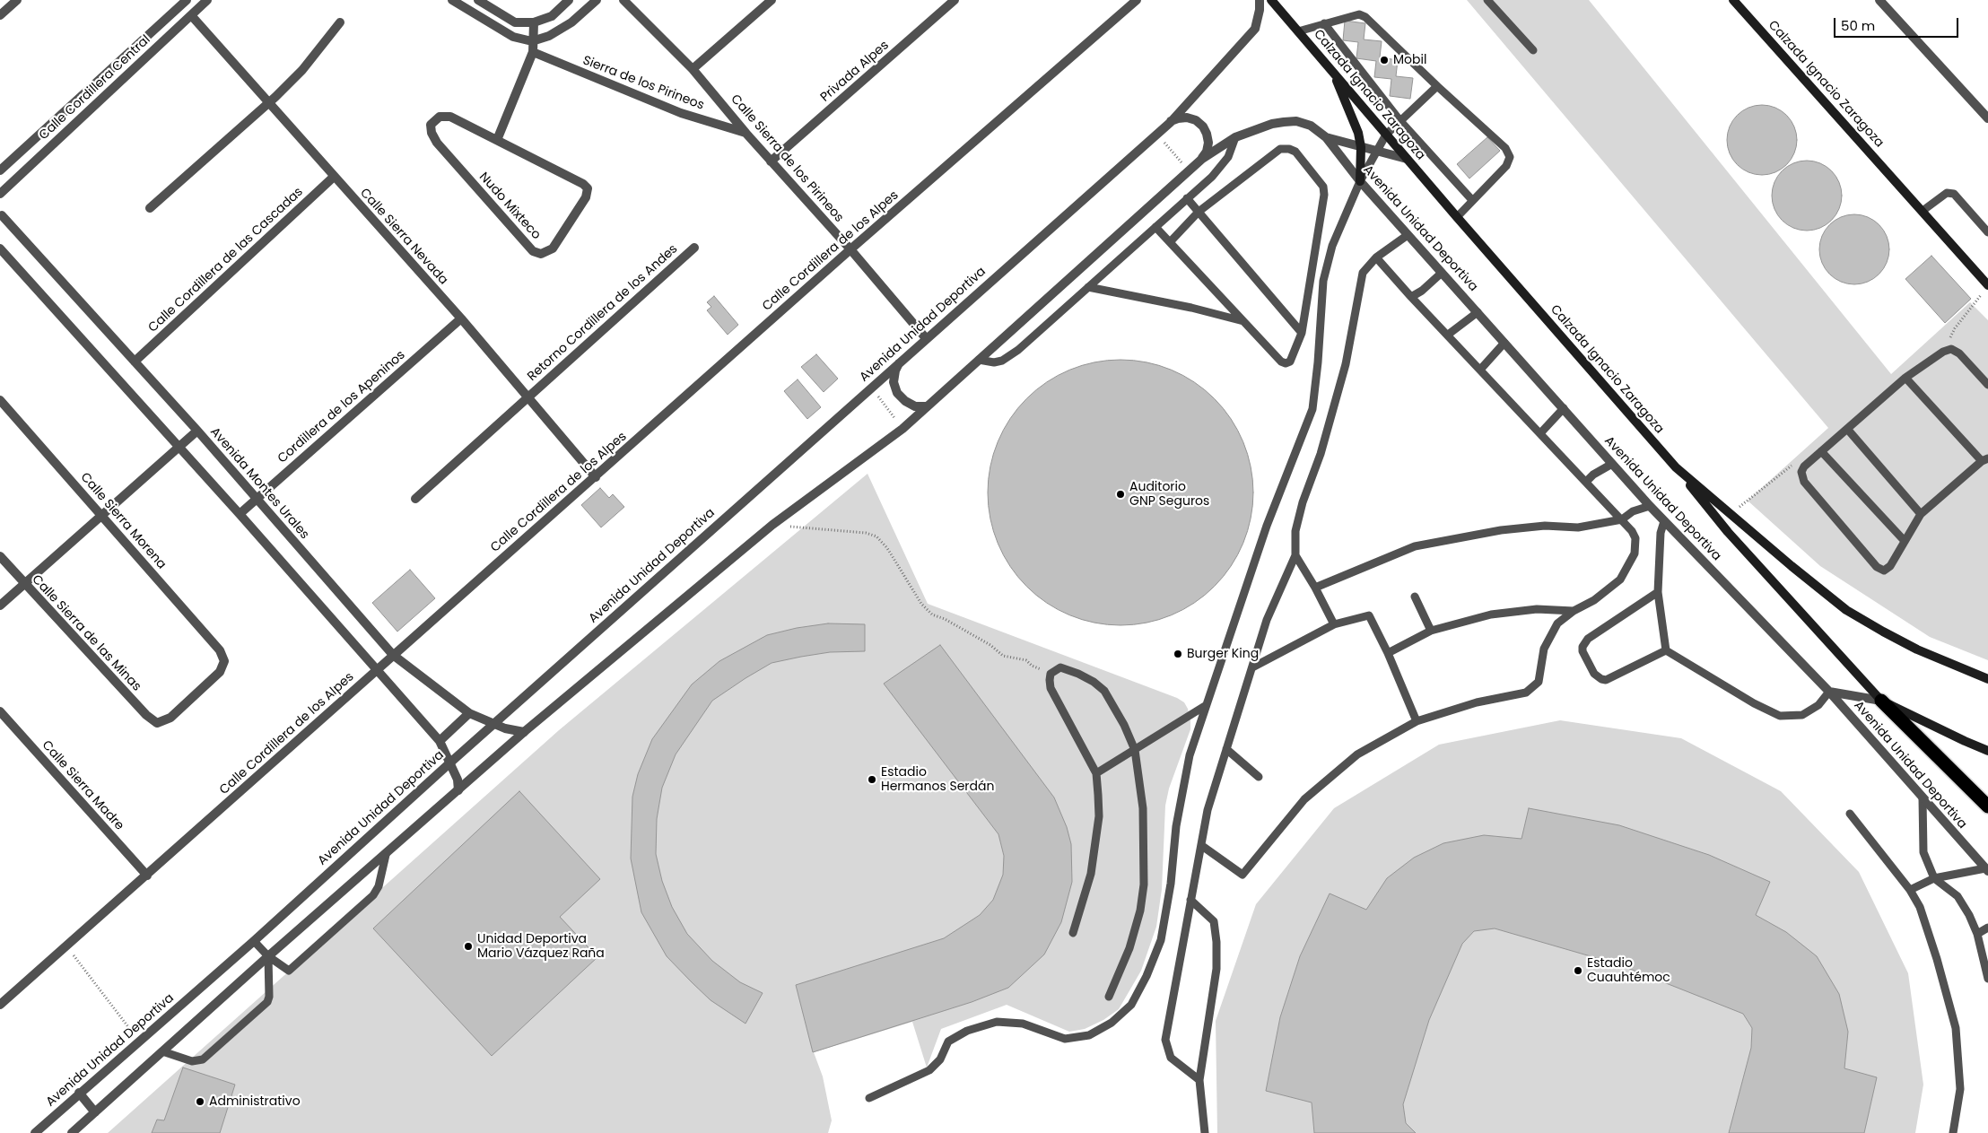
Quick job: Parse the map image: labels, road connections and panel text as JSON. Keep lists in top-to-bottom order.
{
  "streets": {
    "main road": ["Calzada Ignacio Zaragoza"],
    "street": [
      "Privada Alpes",
      "Sierra de los Pirineos",
      "Calle Cordillera Central",
      "Calle Sierra de los Pirineos",
      "Nudo Mixteco",
      "Avenida Unidad Deportiva",
      "Calle Sierra Nevada",
      "Calle Cordillera de los Alpes",
      "Calle Cordillera de las Cascadas",
      "Retorno Cordillera de los Andes",
      "Cordillera de los Apeninos",
      "Avenida Montes Urales",
      "Calle Sierra Morena",
      "Calle Sierra de las Minas",
      "Calle Sierra Madre"
    ]
  },
  "crossings": [
    ["Privada Alpes", "Calle Sierra de los Pirineos"],
    ["Sierra de los Pirineos", "Calle Sierra de los Pirineos"],
    ["Calzada Ignacio Zaragoza", "Avenida Unidad Deportiva"],
    ["Calle Cordillera Central", "Calle Sierra Nevada"],
    ["Calle Sierra de los Pirineos", "Avenida Unidad Deportiva"],
    ["Calle Sierra de los Pirineos", "Calle Cordillera de los Alpes"],
    ["Avenida Unidad Deportiva", "Avenida Montes Urales"],
    ["Calle Sierra Nevada", "Calle Cordillera de los Alpes"],
    ["Calle Sierra Nevada", "Calle Cordillera de las Cascadas"],
    ["Calle Sierra Nevada", "Retorno Cordillera de los Andes"],
    ["Calle Sierra Nevada", "Cordillera de los Apeninos"],
    ["Calle Cordillera de los Alpes", "Avenida Montes Urales"],
    ["Calle Cordillera de los Alpes", "Calle Sierra Madre"],
    ["Calle Cordillera de las Cascadas", "Avenida Montes Urales"],
    ["Cordillera de los Apeninos", "Avenida Montes Urales"],
    ["Calle Sierra Morena", "Calle Sierra de las Minas"]
  ],
  "places": [
    "Mobil",
    "Auditorio GNP Seguros",
    "Burger King",
    "Estadio Hermanos Serdán",
    "Unidad Deportiva Mario Vázquez Raña",
    "Estadio Cuauhtémoc",
    "Administrativo"
  ],
  "scale_bar": "50 m"
}
